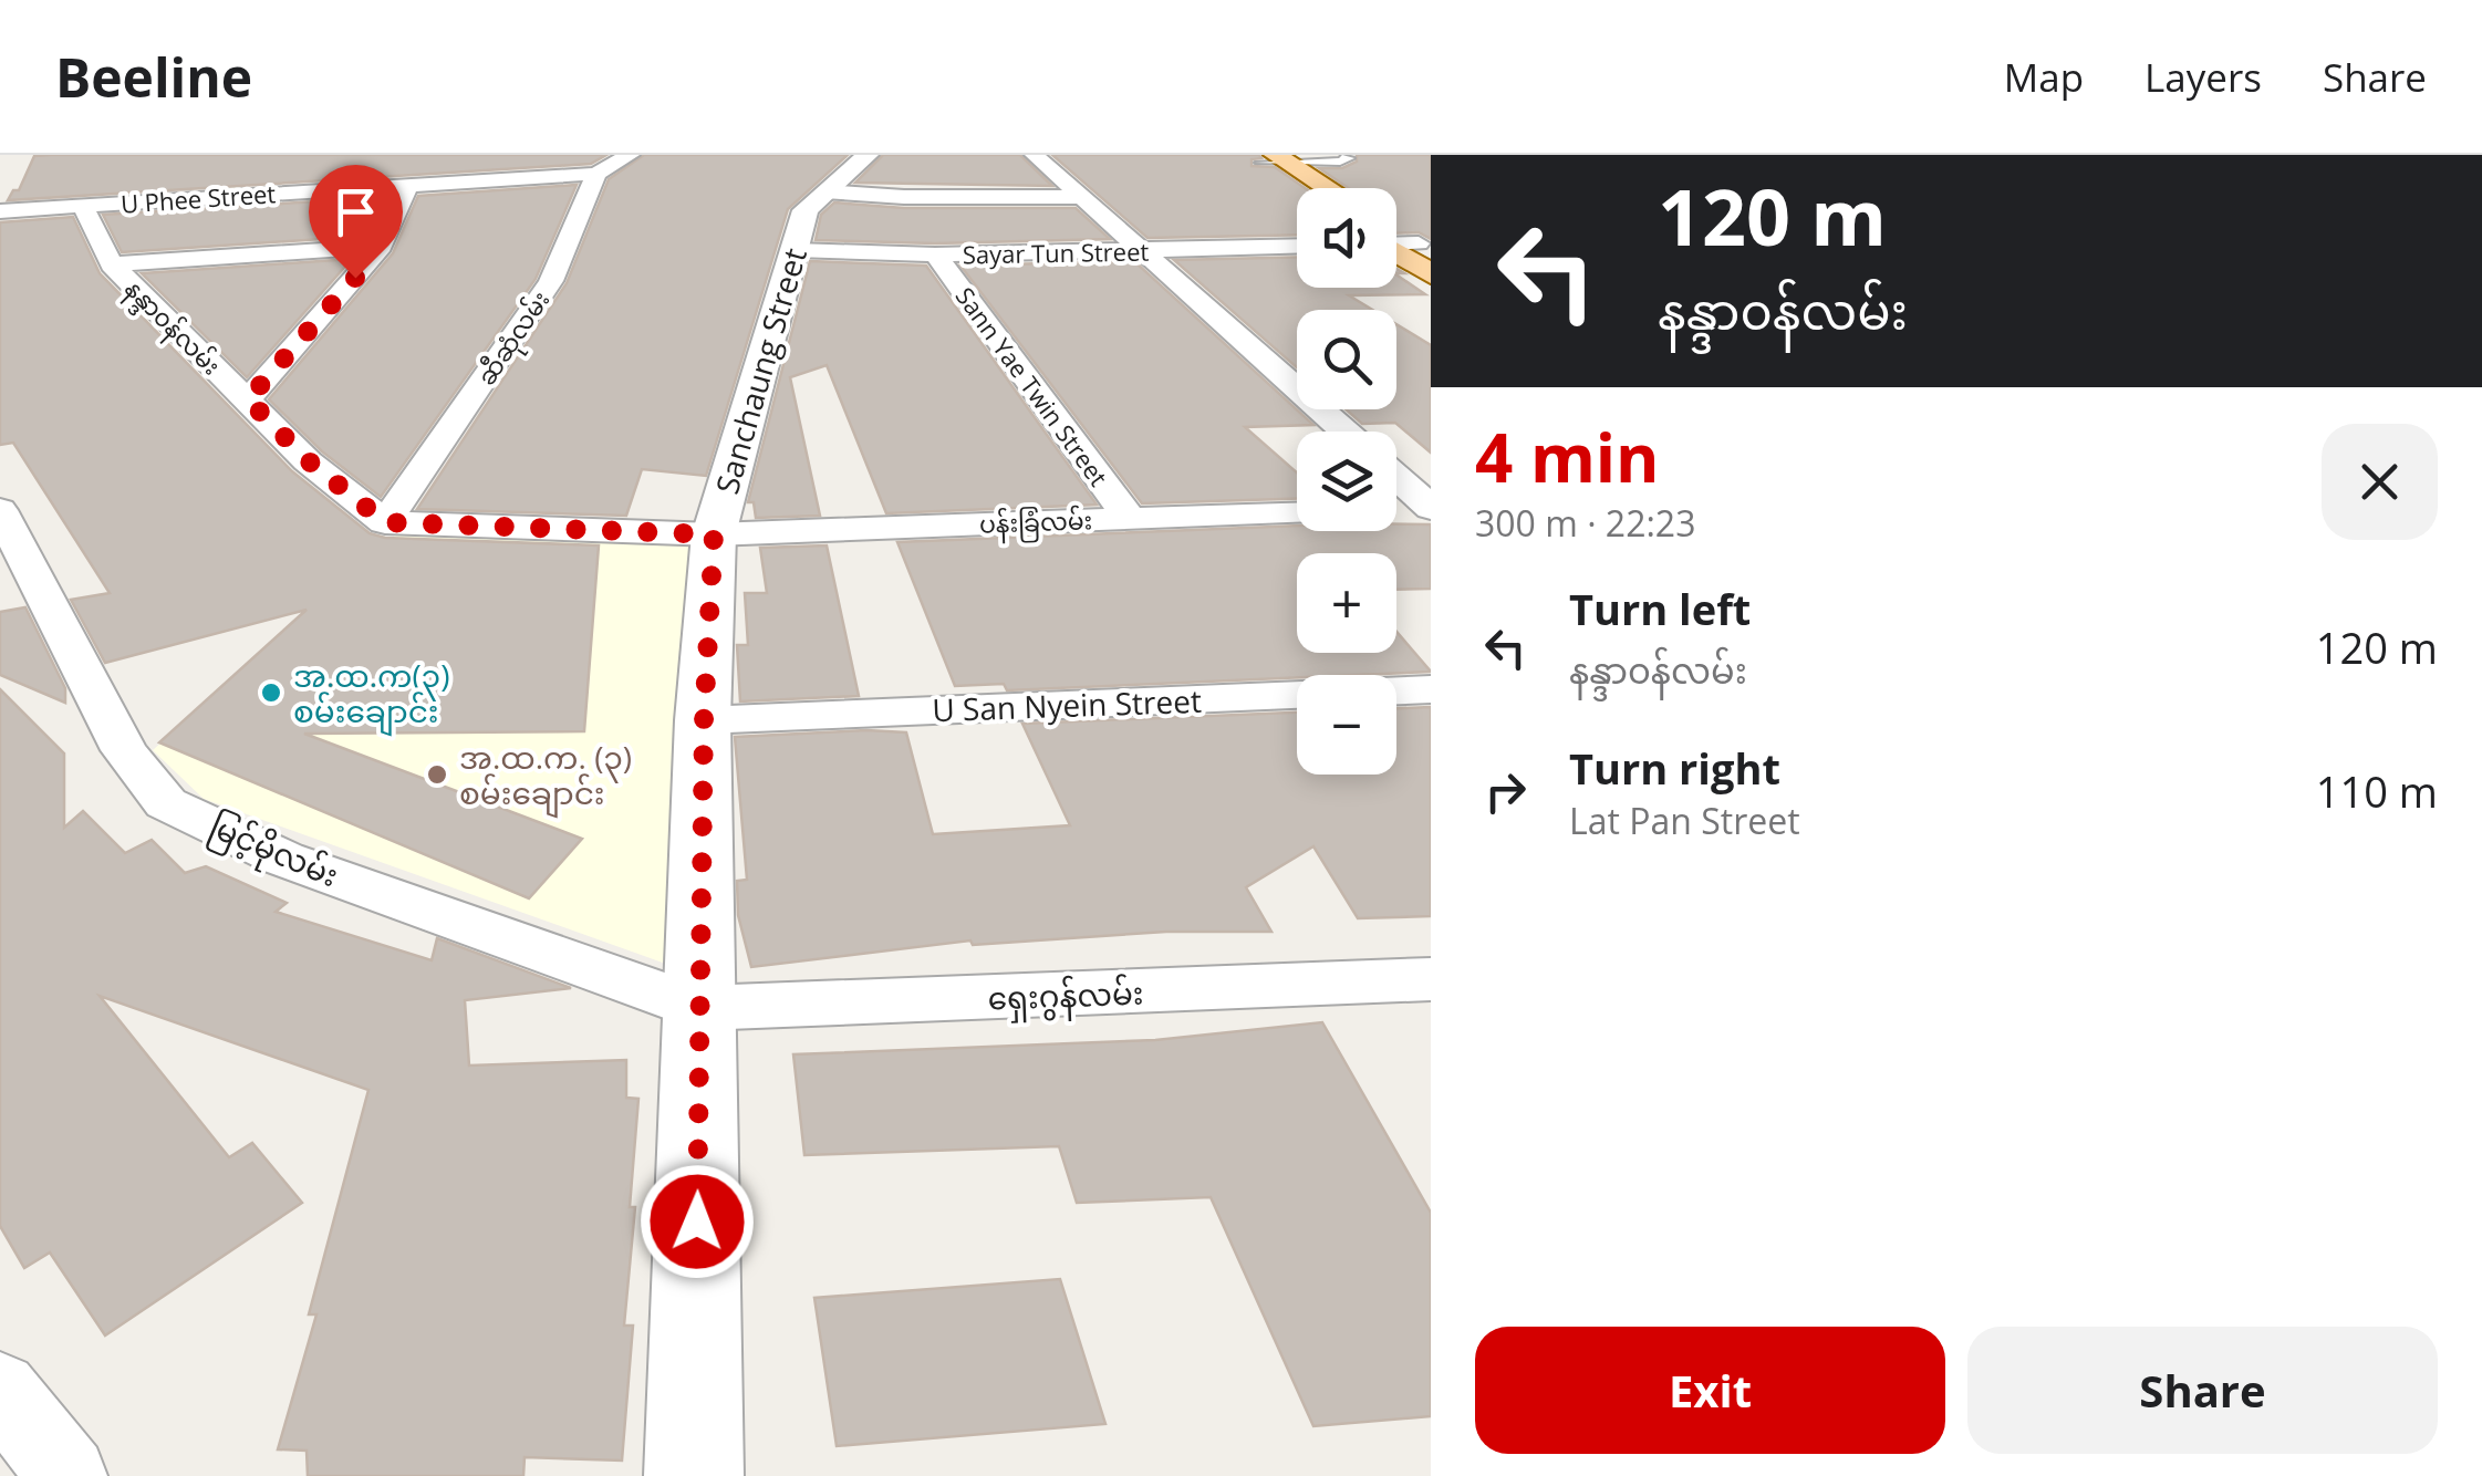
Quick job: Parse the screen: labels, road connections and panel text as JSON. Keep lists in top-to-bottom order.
{
  "streets": {
    "street": [
      "U Phee Street",
      "Sayar Tun Street",
      "နန္ဒာ၀န်လမ်း",
      "ဆီဆုံလမ်း",
      "Sanchaung Street",
      "Sann Yae Twin Street",
      "ပန်းခြံလမ်း",
      "U San Nyein Street",
      "မြင့်မိုလမ်း",
      "ရှေးဂွန်လမ်း"
    ]
  },
  "crossings": [
    ["U Phee Street", "နန္ဒာ၀န်လမ်း"],
    ["U Phee Street", "ဆီဆုံလမ်း"],
    ["Sayar Tun Street", "Sanchaung Street"],
    ["Sayar Tun Street", "Sann Yae Twin Street"],
    ["နန္ဒာ၀န်လမ်း", "ဆီဆုံလမ်း"],
    ["Sanchaung Street", "ပန်းခြံလမ်း"],
    ["Sanchaung Street", "U San Nyein Street"],
    ["Sanchaung Street", "မြင့်မိုလမ်း"],
    ["Sanchaung Street", "ရှေးဂွန်လမ်း"],
    ["Sann Yae Twin Street", "ပန်းခြံလမ်း"],
    ["မြင့်မိုလမ်း", "ရှေးဂွန်လမ်း"]
  ],
  "places": ["အ.ထ.က(၃) စမ်းချောင်း", "အ.ထ.က. (၃) စမ်းချောင်း"],
  "page": {
    "header": "Beeline",
    "nav": ["Map", "Layers", "Share"],
    "turn": ["120 m", "နန္ဒာ၀န်လမ်း"],
    "map_buttons": ["+", "−"],
    "heading": ["4 min", "300 m · 22:23"],
    "list": [
      {
        "name": "Turn left",
        "note": "နန္ဒာ၀န်လမ်း",
        "value": "120 m"
      },
      {
        "name": "Turn right",
        "note": "Lat Pan Street",
        "value": "110 m"
      }
    ],
    "buttons": ["Exit", "Share"]
  }
}
